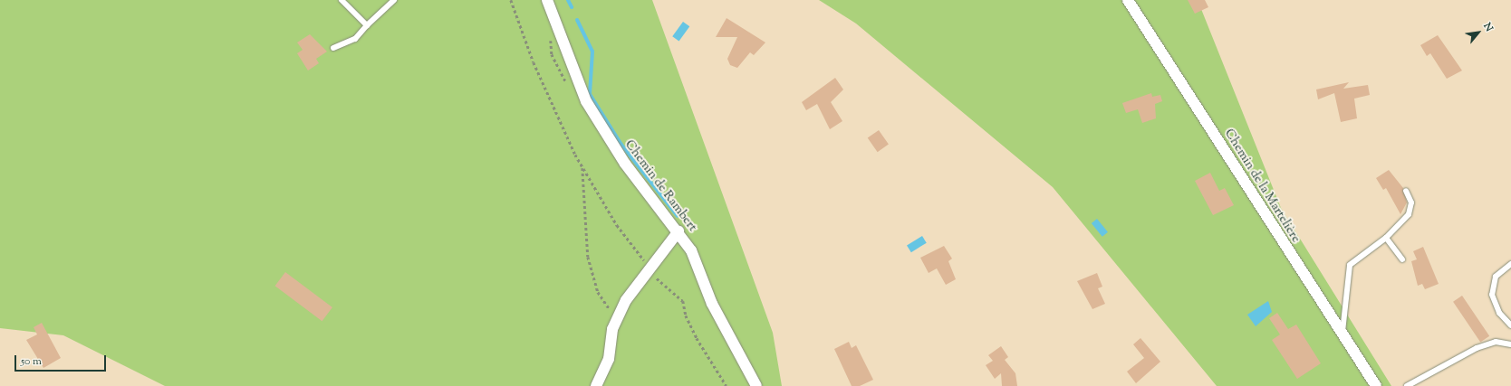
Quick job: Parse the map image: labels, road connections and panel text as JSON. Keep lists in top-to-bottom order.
{
  "streets": {
    "street": ["Chemin de Rambert", "Chemin de la Martelière"]
  },
  "scale_bar": "50 m",
  "north": "top right"
}
